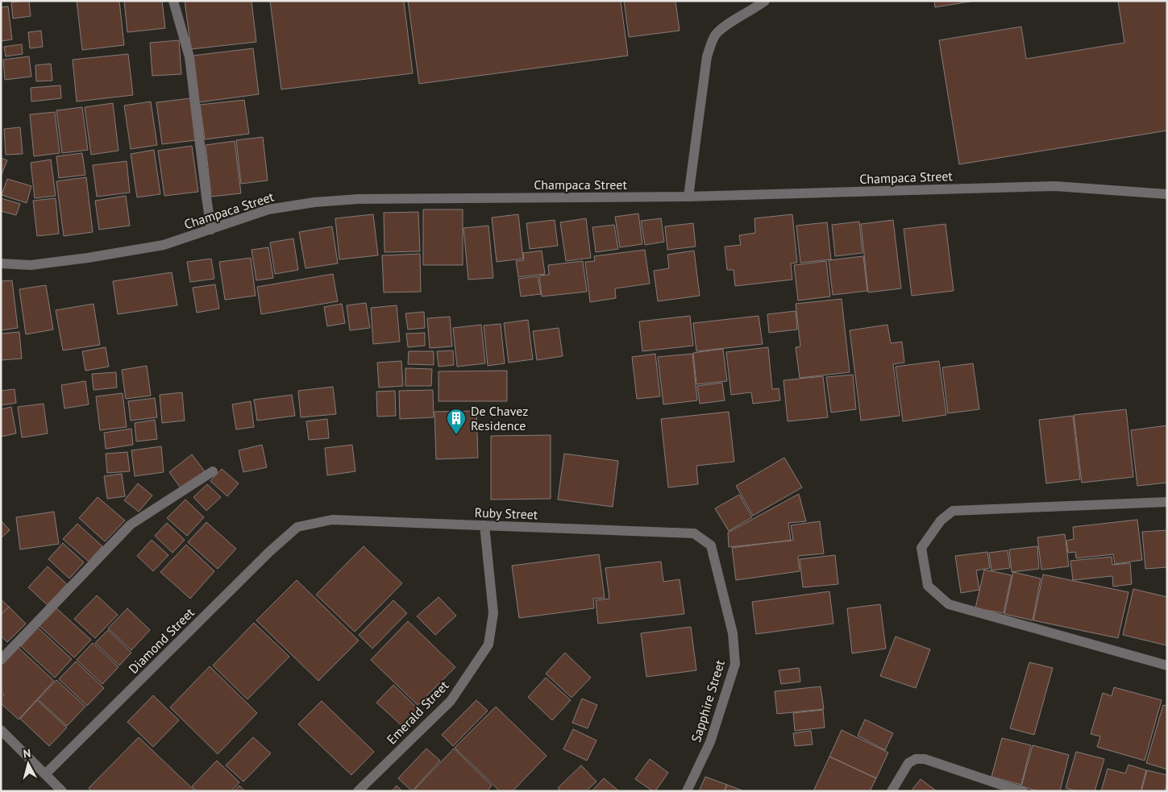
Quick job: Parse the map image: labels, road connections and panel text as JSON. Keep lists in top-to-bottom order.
{
  "streets": {
    "street": [
      "Champaca Street",
      "Ruby Street",
      "Diamond Street",
      "Sapphire Street",
      "Emerald Street"
    ]
  },
  "crossings": [
    ["Ruby Street", "Diamond Street"],
    ["Ruby Street", "Sapphire Street"],
    ["Ruby Street", "Emerald Street"]
  ],
  "places": {
    "building": ["De Chavez Residence"]
  },
  "north": "top"
}
